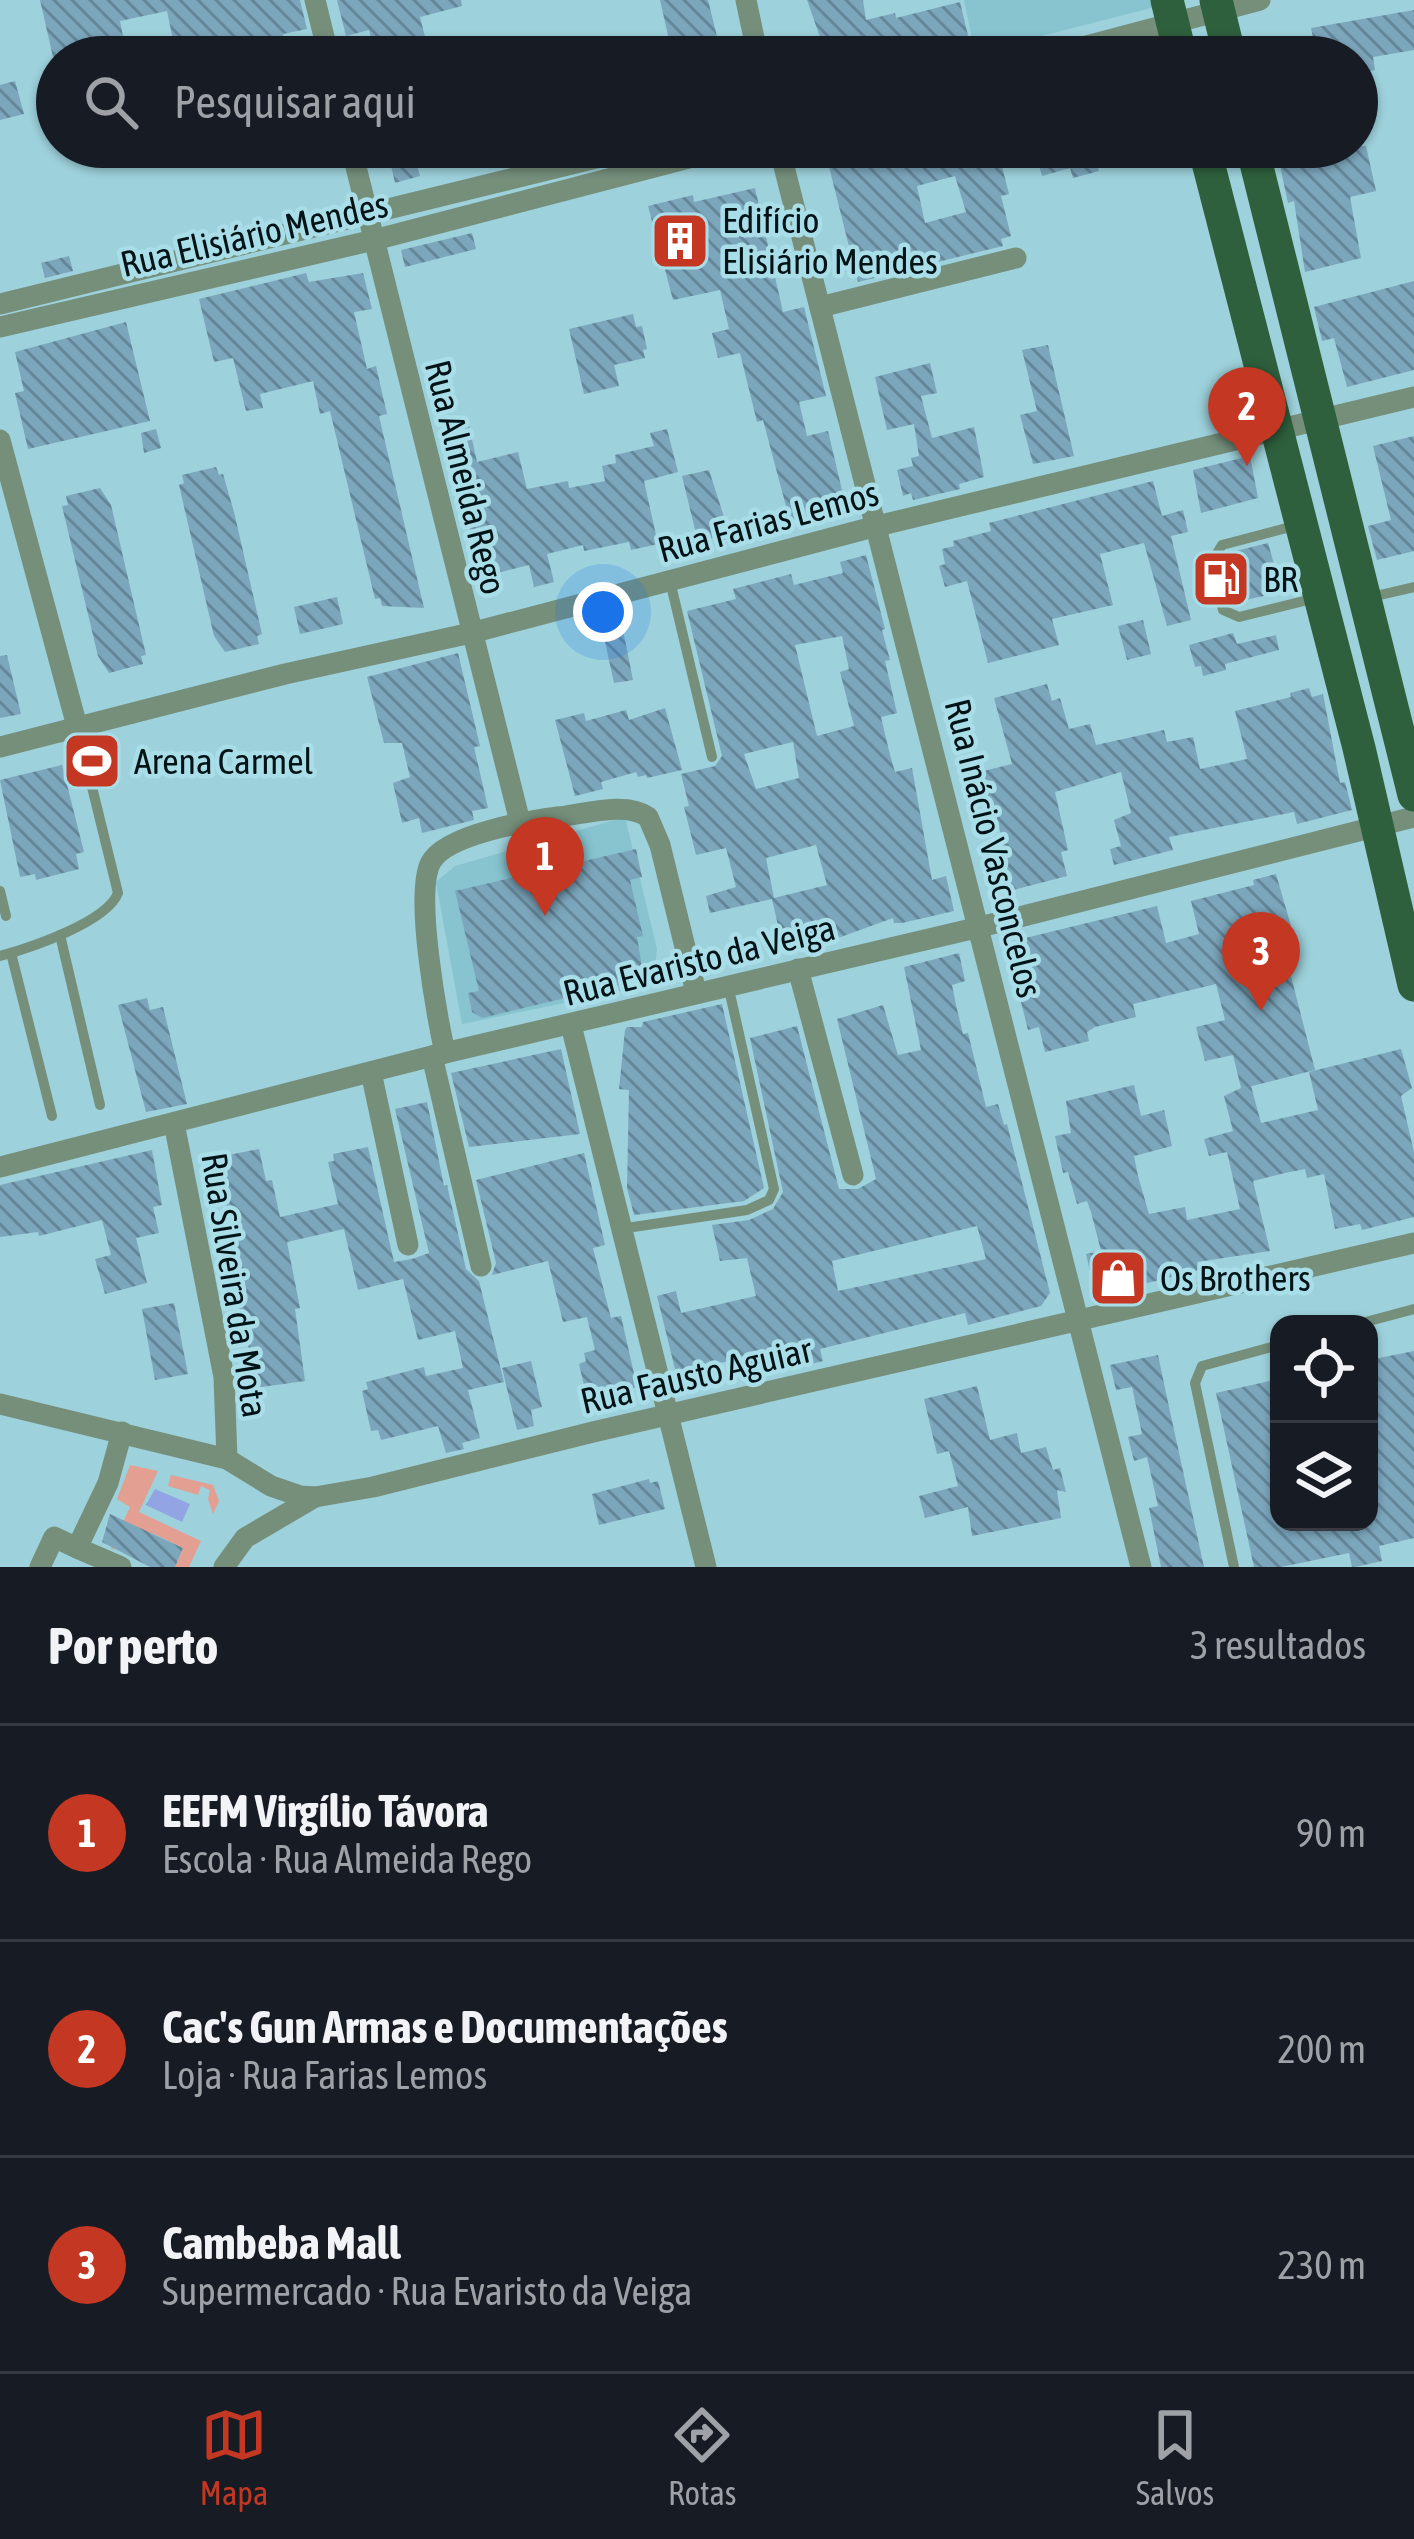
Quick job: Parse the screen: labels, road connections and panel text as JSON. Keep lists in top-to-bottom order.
{
  "streets": {
    "street": [
      "Rua Elisiário Mendes",
      "Rua Almeida Rego",
      "Rua Farias Lemos",
      "Rua Inácio Vasconcelos",
      "Rua Evaristo da Veiga",
      "Rua Silveira da Mota",
      "Rua Fausto Aguiar"
    ]
  },
  "crossings": [
    ["Rua Elisiário Mendes", "Rua Almeida Rego"],
    ["Rua Almeida Rego", "Rua Farias Lemos"],
    ["Rua Farias Lemos", "Rua Inácio Vasconcelos"],
    ["Rua Inácio Vasconcelos", "Rua Evaristo da Veiga"],
    ["Rua Inácio Vasconcelos", "Rua Fausto Aguiar"],
    ["Rua Evaristo da Veiga", "Rua Silveira da Mota"],
    ["Rua Silveira da Mota", "Rua Fausto Aguiar"]
  ],
  "places": {
    "building": ["Edifício Elisiário Mendes"],
    "fuel station": ["BR"],
    "sports": ["Arena Carmel"],
    "shop": ["Os Brothers"]
  },
  "page": {
    "search": "Pesquisar aqui",
    "pins": ["2", "1", "3"],
    "heading": ["Por perto", "3 resultados"],
    "list": [
      {
        "mark": "1",
        "name": "EEFM Virgílio Távora",
        "note": "Escola · Rua Almeida Rego",
        "value": "90 m"
      },
      {
        "mark": "2",
        "name": "Cac's Gun Armas e Documentações",
        "note": "Loja · Rua Farias Lemos",
        "value": "200 m"
      },
      {
        "mark": "3",
        "name": "Cambeba Mall",
        "note": "Supermercado · Rua Evaristo da Veiga",
        "value": "230 m"
      }
    ],
    "nav": ["Mapa", "Rotas", "Salvos"]
  }
}
